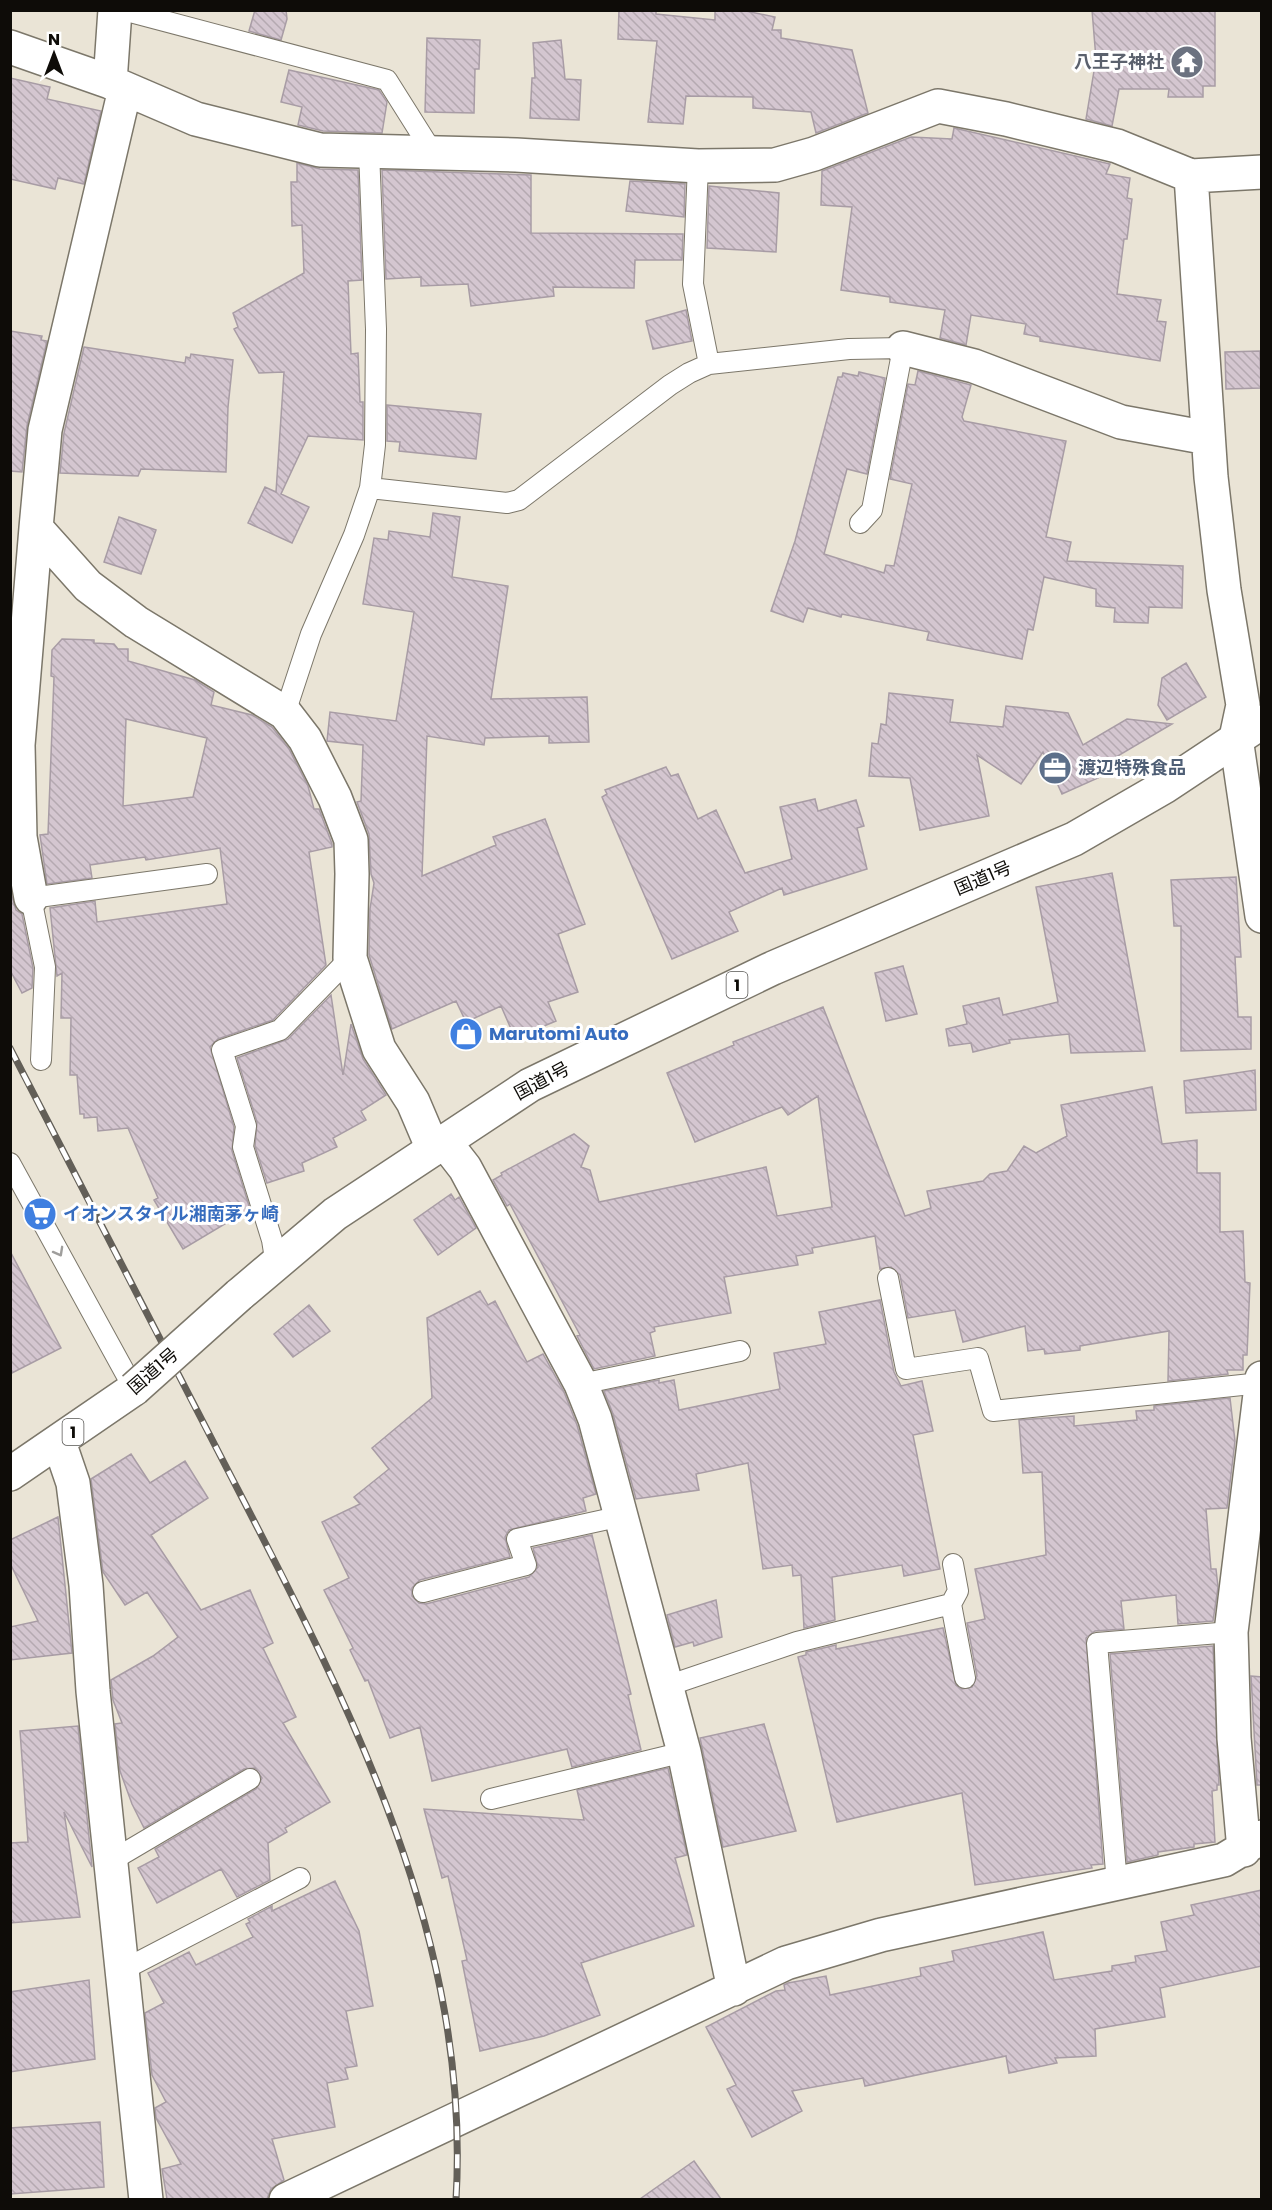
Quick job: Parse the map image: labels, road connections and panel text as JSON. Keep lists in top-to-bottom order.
{
  "streets": {
    "main road": ["国道1号", "1"]
  },
  "places": {
    "temple": ["八王子神社"],
    "office": ["渡辺特殊食品"],
    "shop": ["Marutomi Auto"],
    "supermarket": ["イオンスタイル湘南茅ヶ崎"]
  },
  "north": "top"
}
